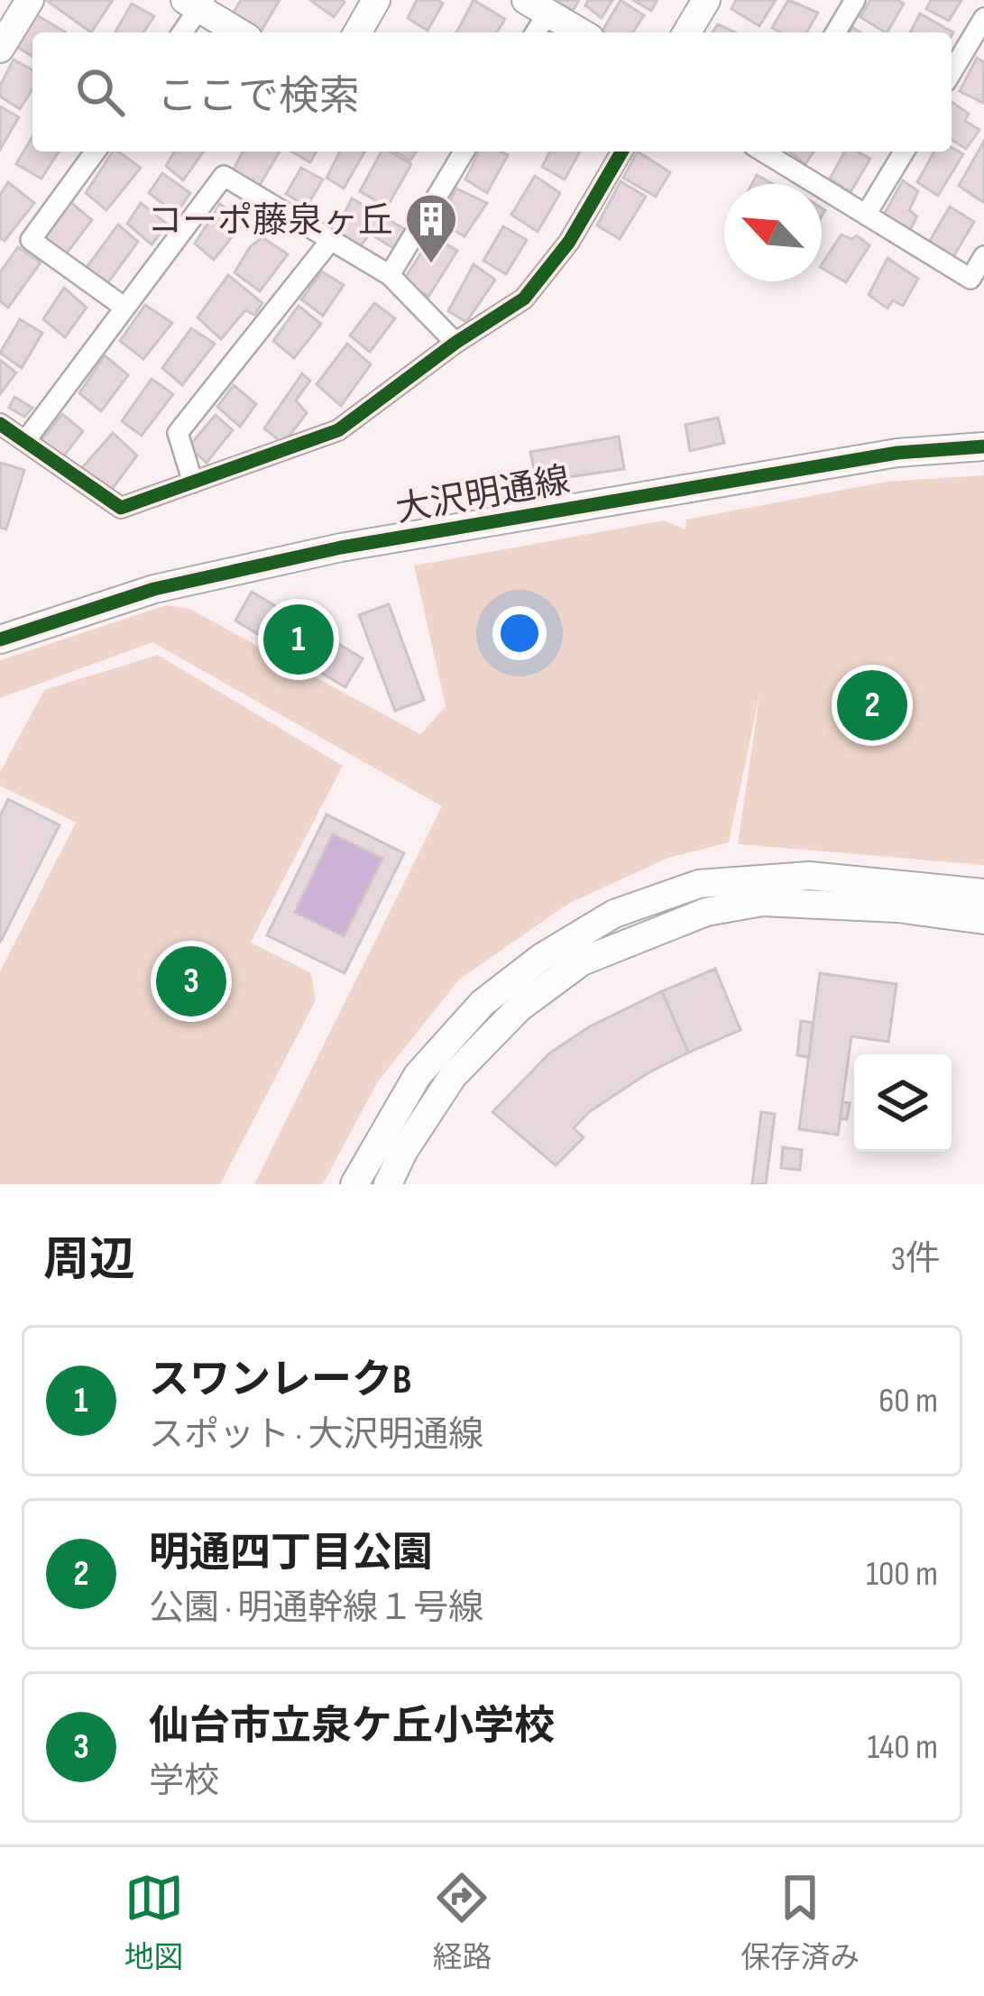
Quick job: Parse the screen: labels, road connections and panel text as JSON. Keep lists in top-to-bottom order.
{
  "streets": {
    "street": ["大沢明通線"]
  },
  "places": {
    "building": ["コーポ藤泉ヶ丘"]
  },
  "north": "top left",
  "page": {
    "search": "ここで検索",
    "pins": ["1", "2", "3"],
    "heading": ["周辺", "3件"],
    "list": [
      {
        "mark": "1",
        "name": "スワンレークB",
        "note": "スポット · 大沢明通線",
        "value": "60 m"
      },
      {
        "mark": "2",
        "name": "明通四丁目公園",
        "note": "公園 · 明通幹線１号線",
        "value": "100 m"
      },
      {
        "mark": "3",
        "name": "仙台市立泉ケ丘小学校",
        "note": "学校",
        "value": "140 m"
      }
    ],
    "nav": ["地図", "経路", "保存済み"]
  }
}
